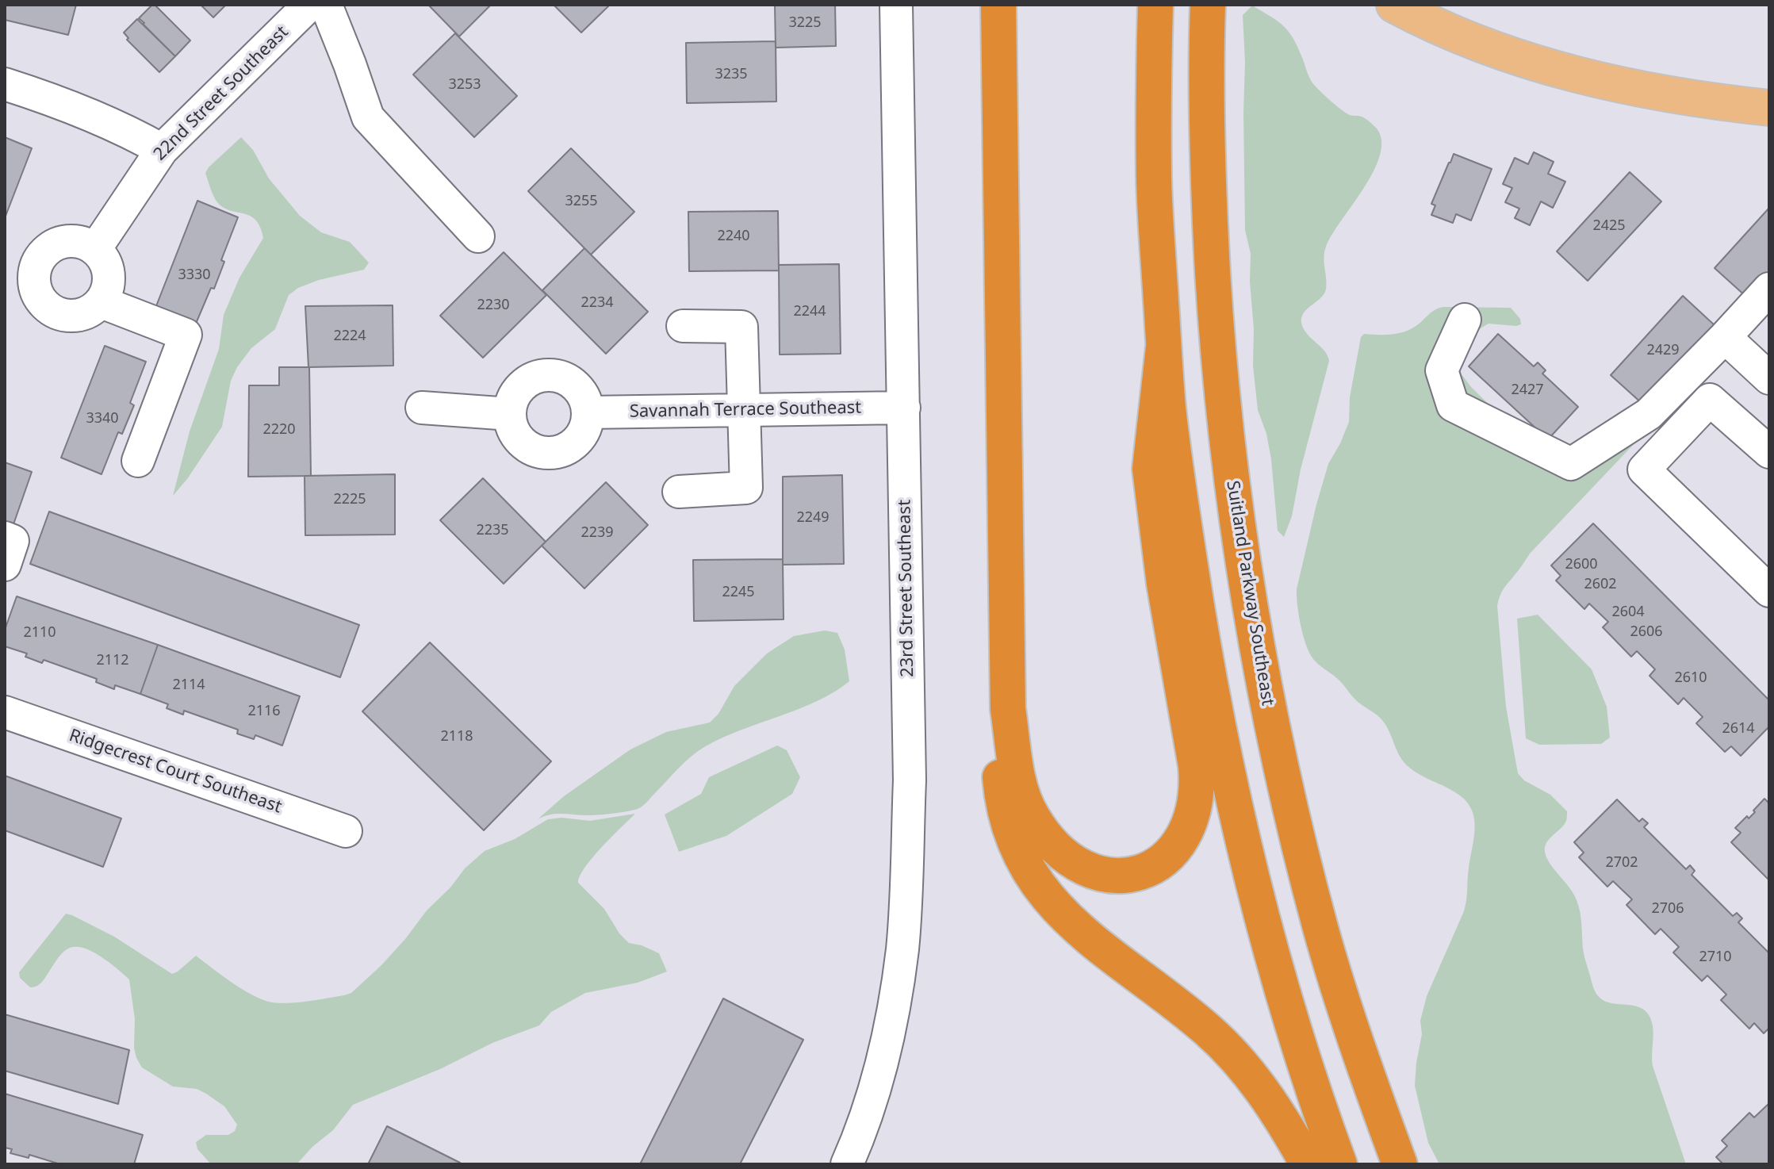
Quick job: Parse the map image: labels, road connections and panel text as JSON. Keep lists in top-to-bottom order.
{
  "streets": {
    "highway": ["Suitland Parkway Southeast"],
    "street": [
      "22nd Street Southeast",
      "Savannah Terrace Southeast",
      "23rd Street Southeast",
      "Ridgecrest Court Southeast"
    ]
  },
  "crossings": [
    ["Savannah Terrace Southeast", "23rd Street Southeast"]
  ],
  "house_numbers": [
    "3225",
    "3235",
    "3253",
    "3255",
    "2425",
    "2240",
    "3330",
    "2234",
    "2230",
    "2244",
    "2224",
    "2429",
    "2427",
    "3340",
    "2220",
    "2225",
    "2249",
    "2235",
    "2239",
    "2600",
    "2602",
    "2245",
    "2604",
    "2606",
    "2110",
    "2112",
    "2610",
    "2114",
    "2116",
    "2614",
    "2118",
    "2702",
    "2706",
    "2710"
  ]
}
